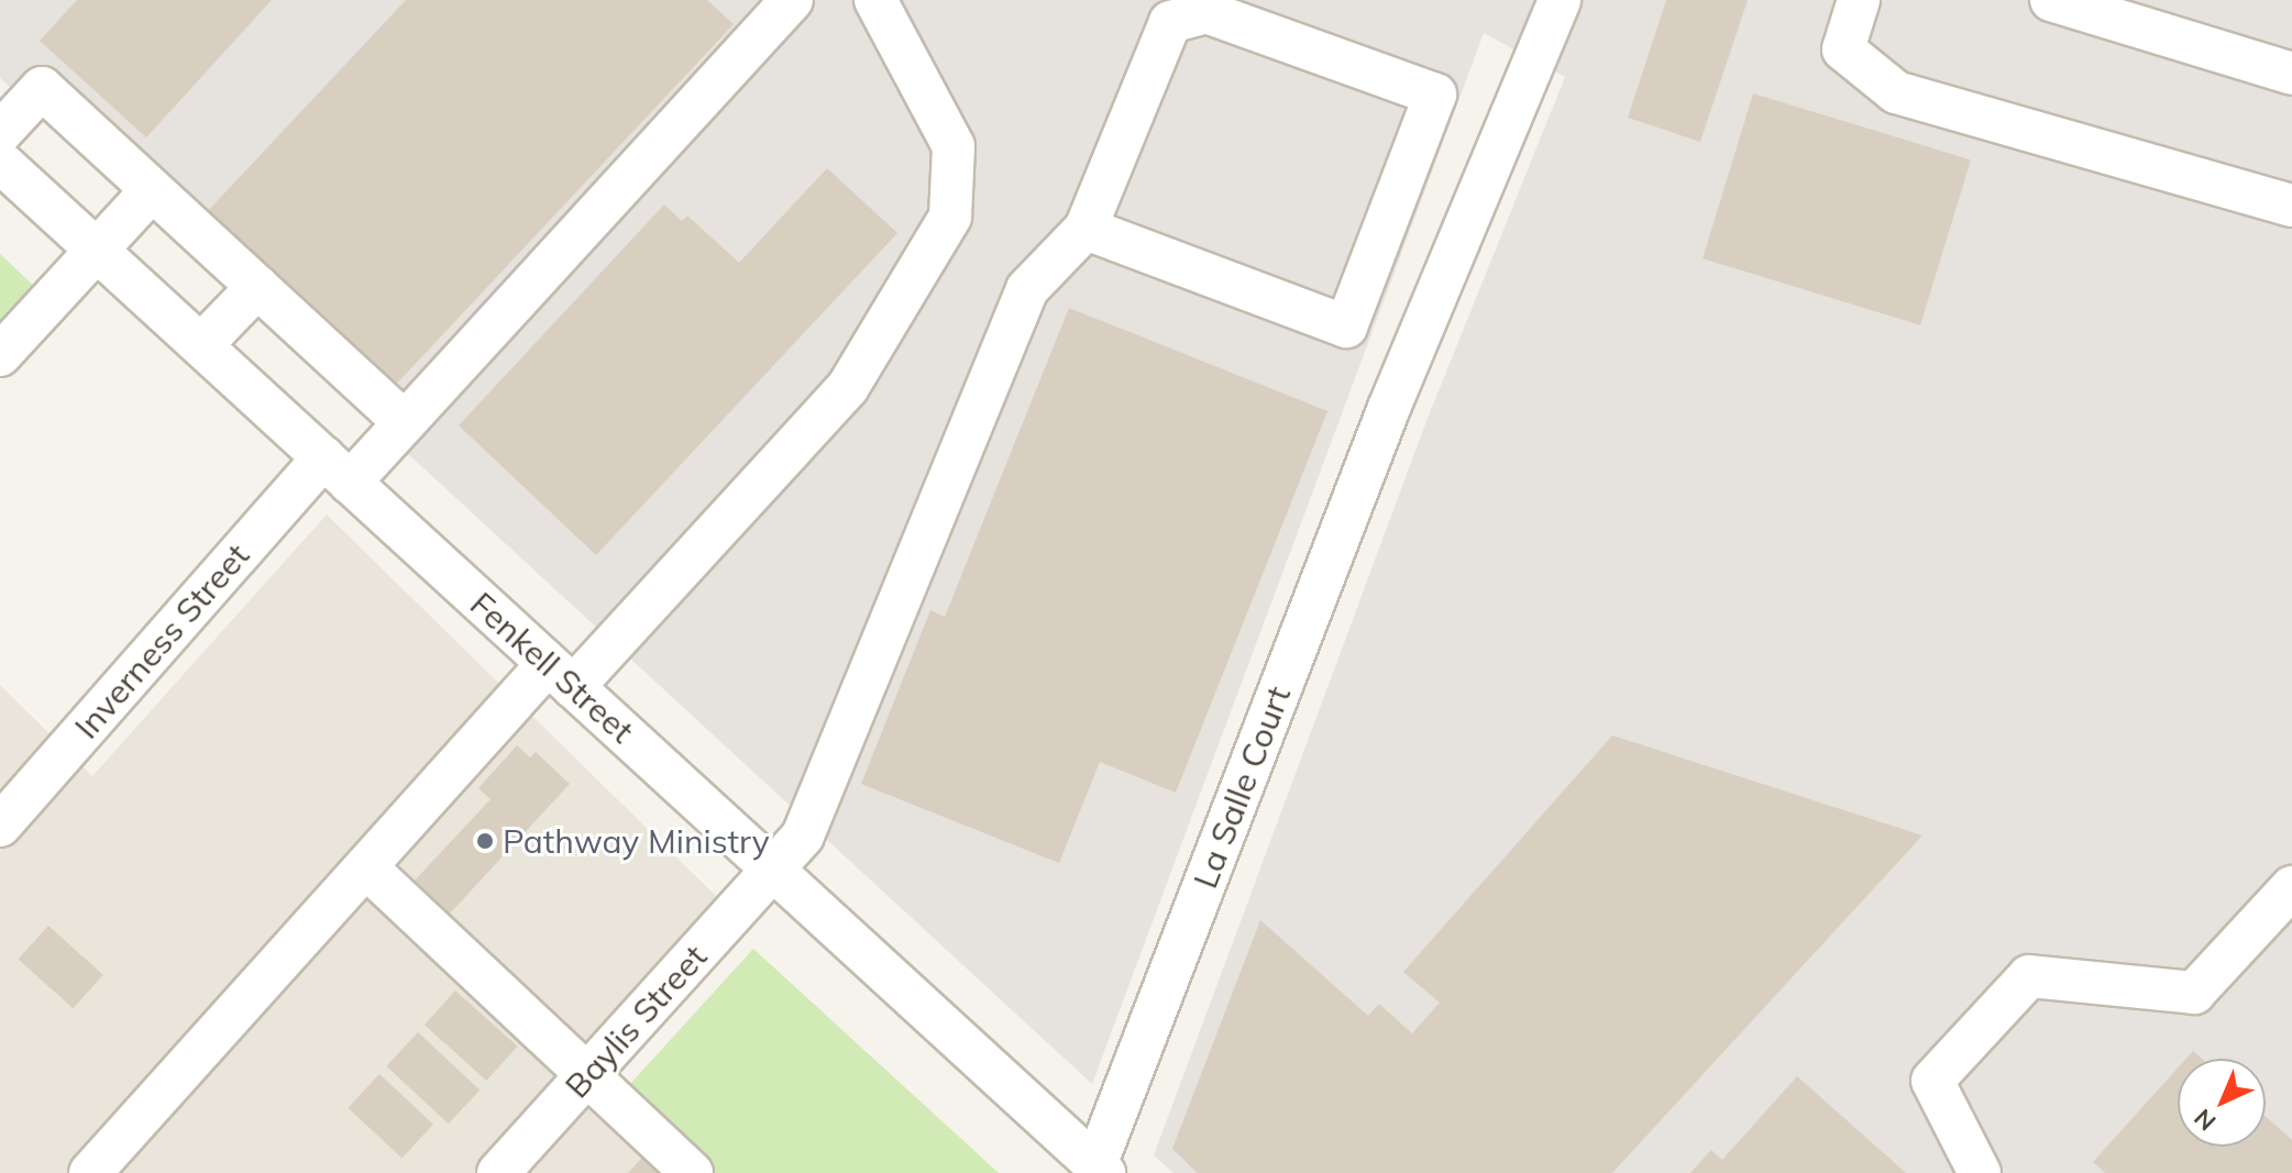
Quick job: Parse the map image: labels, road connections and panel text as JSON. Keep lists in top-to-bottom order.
{
  "streets": {
    "street": [
      "Inverness Street",
      "Fenkell Street",
      "La Salle Court",
      "Baylis Street"
    ]
  },
  "crossings": [
    ["Inverness Street", "Fenkell Street"],
    ["Fenkell Street", "La Salle Court"],
    ["Fenkell Street", "Baylis Street"]
  ],
  "places": ["Pathway Ministry"],
  "north": "bottom left"
}
